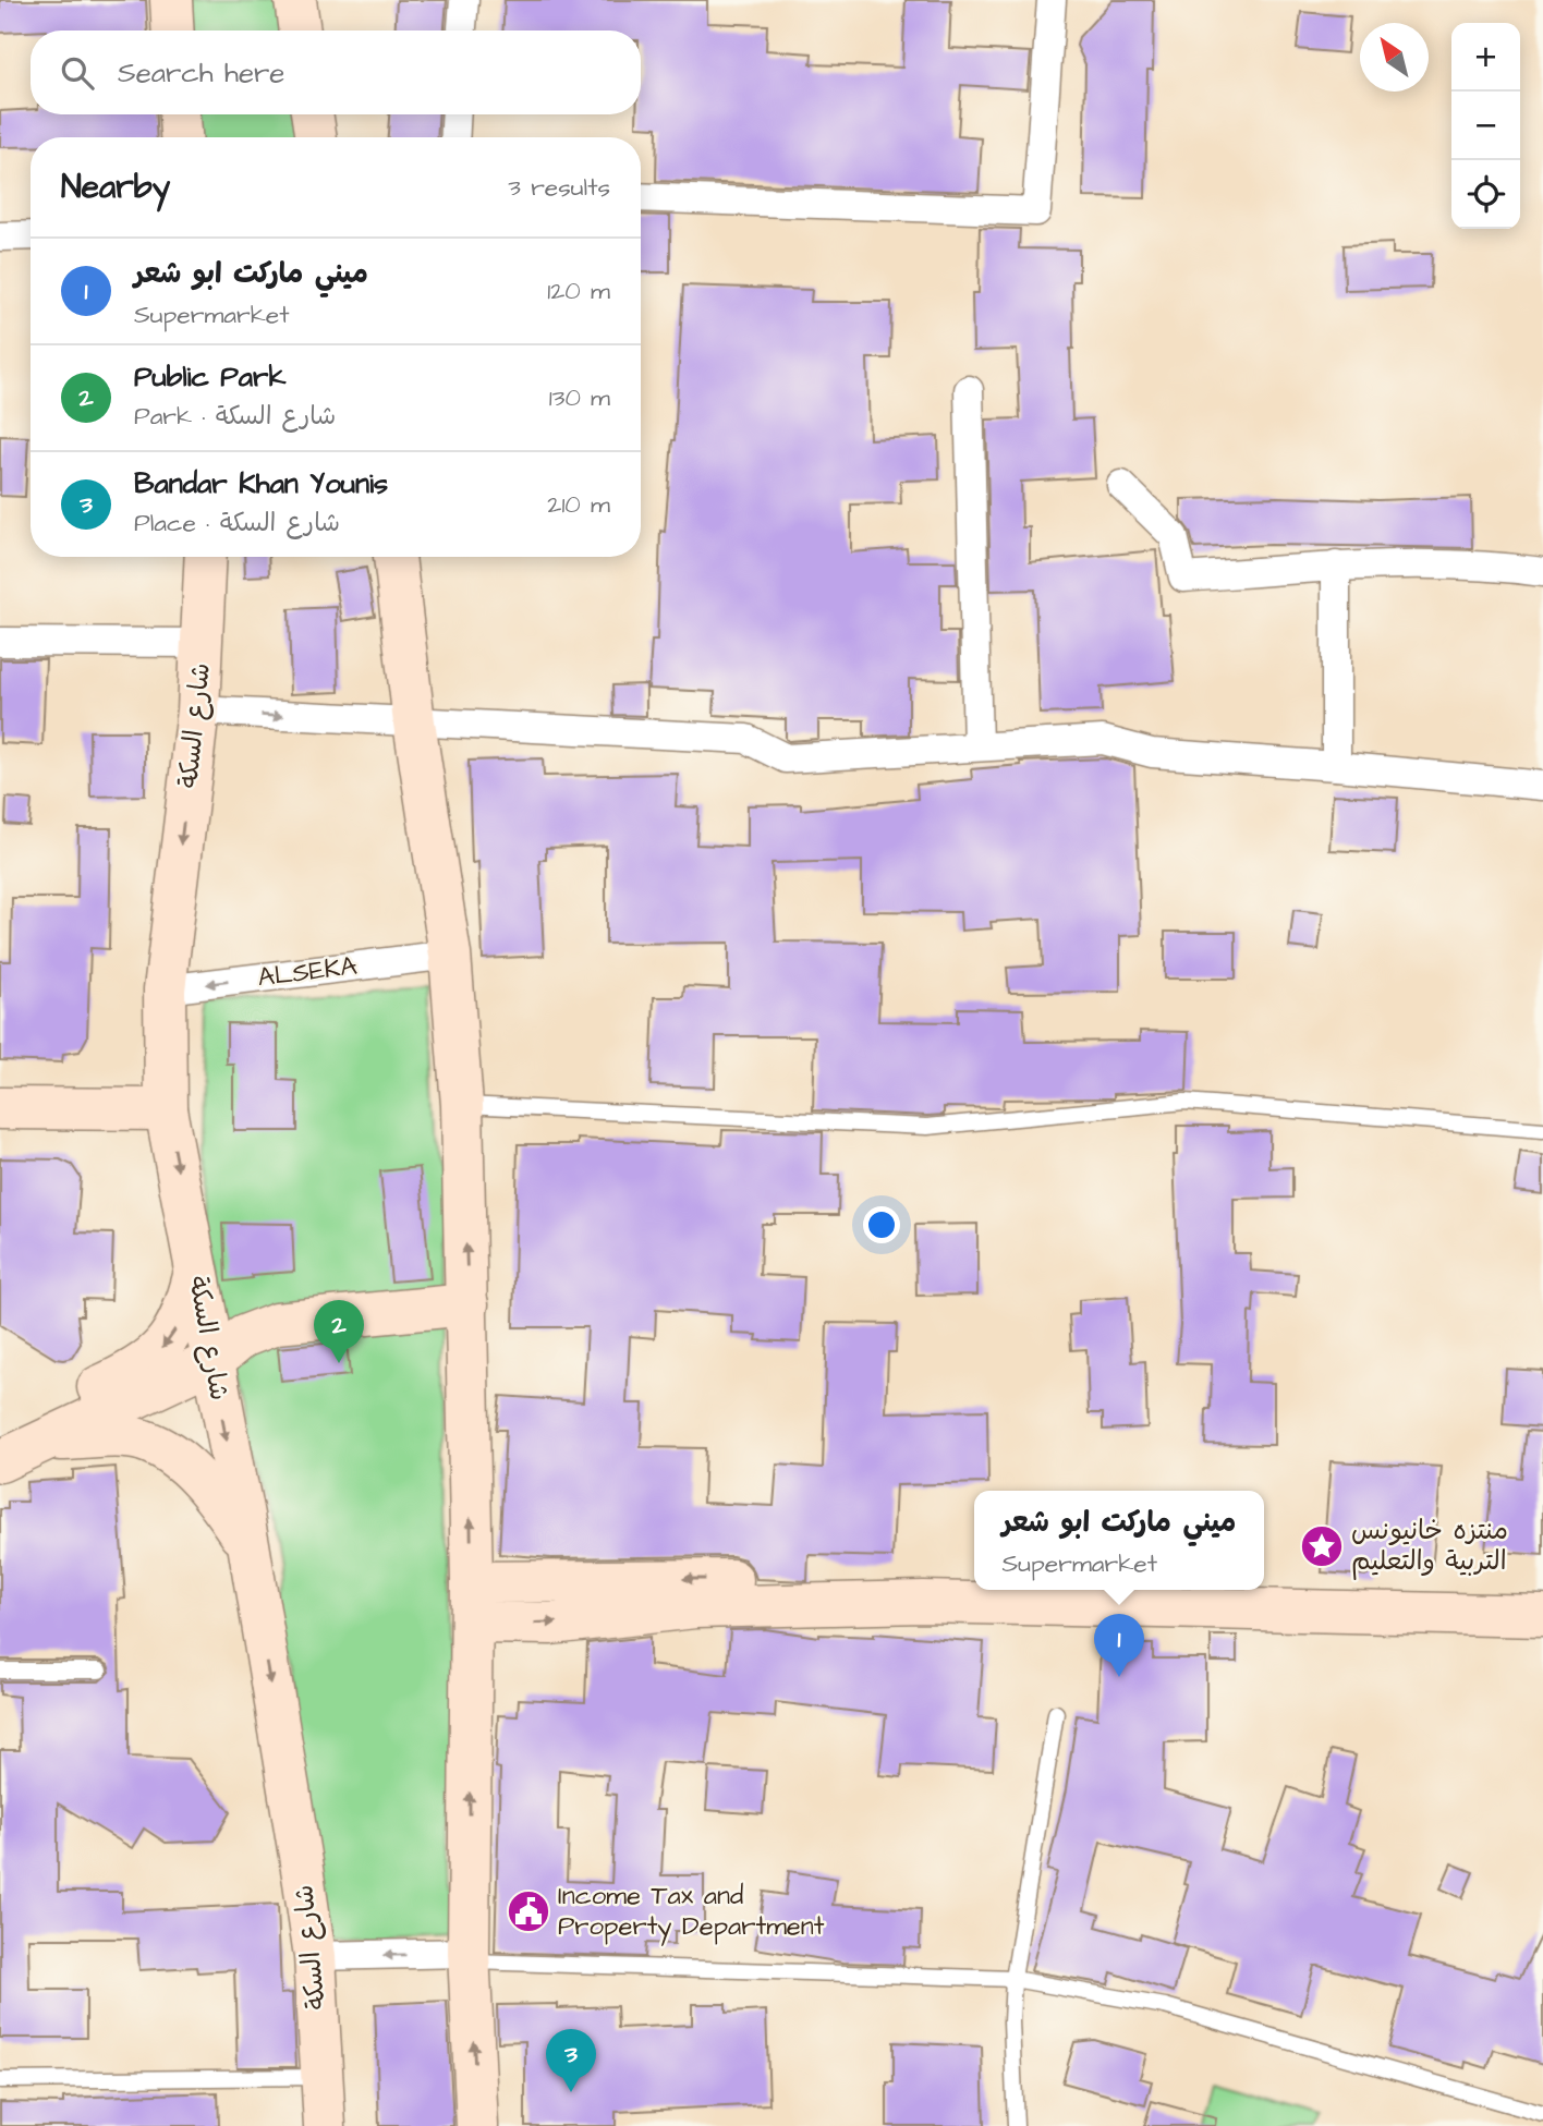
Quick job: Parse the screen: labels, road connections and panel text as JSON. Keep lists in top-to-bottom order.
{
  "streets": {
    "main road": ["شارع السكة"],
    "street": ["ALSEKA"]
  },
  "crossings": [
    ["شارع السكة", "ALSEKA"]
  ],
  "places": {
    "place": ["منتزه خانيونس التربية والتعليم"],
    "public building": ["Income Tax and Property Department"]
  },
  "north": "top left",
  "page": {
    "map_buttons": ["+", "−"],
    "search": "Search here",
    "heading": ["Nearby", "3 results"],
    "list": [
      {
        "mark": "1",
        "name": "ميني ماركت ابو شعر",
        "note": "Supermarket",
        "value": "120 m"
      },
      {
        "mark": "2",
        "name": "Public Park",
        "note": "Park · شارع السكة",
        "value": "130 m"
      },
      {
        "mark": "3",
        "name": "Bandar Khan Younis",
        "note": "Place · شارع السكة",
        "value": "210 m"
      }
    ],
    "pins": ["2", "1", "3"],
    "popup": ["ميني ماركت ابو شعر", "Supermarket"]
  }
}
